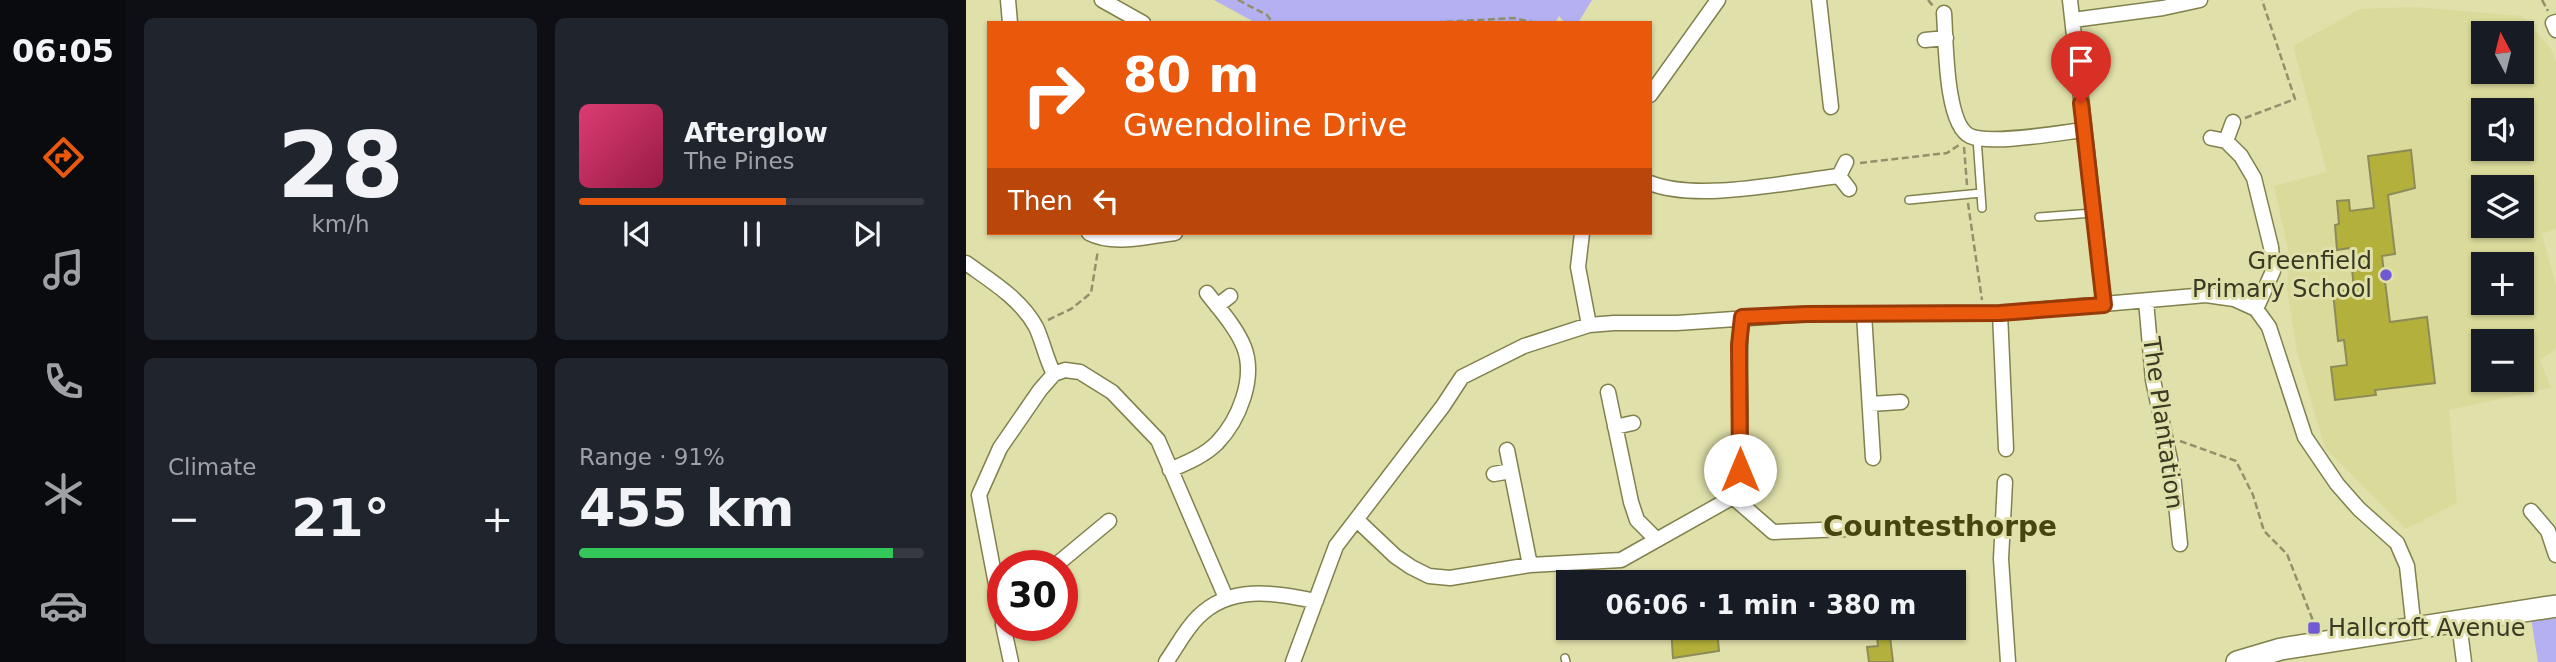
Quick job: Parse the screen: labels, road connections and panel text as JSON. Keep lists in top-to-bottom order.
{
  "streets": {
    "street": ["The Plantation"]
  },
  "districts": ["Countesthorpe"],
  "places": {
    "other": ["Greenfield Primary School"],
    "transit": ["Hallcroft Avenue"]
  },
  "north": "top",
  "page": {
    "tabs": "06:05",
    "tile": [
      ["28", "km/h"],
      "Climate",
      ["Range · 91%", "455 km"]
    ],
    "map_buttons": ["+", "−"],
    "turn": ["80 m", "Gwendoline Drive"],
    "song": ["Afterglow", "The Pines"],
    "then": "Then",
    "heat": ["−", "21°", "+"],
    "limit": "30",
    "trip": "06:06 · 1 min · 380 m"
  }
}
